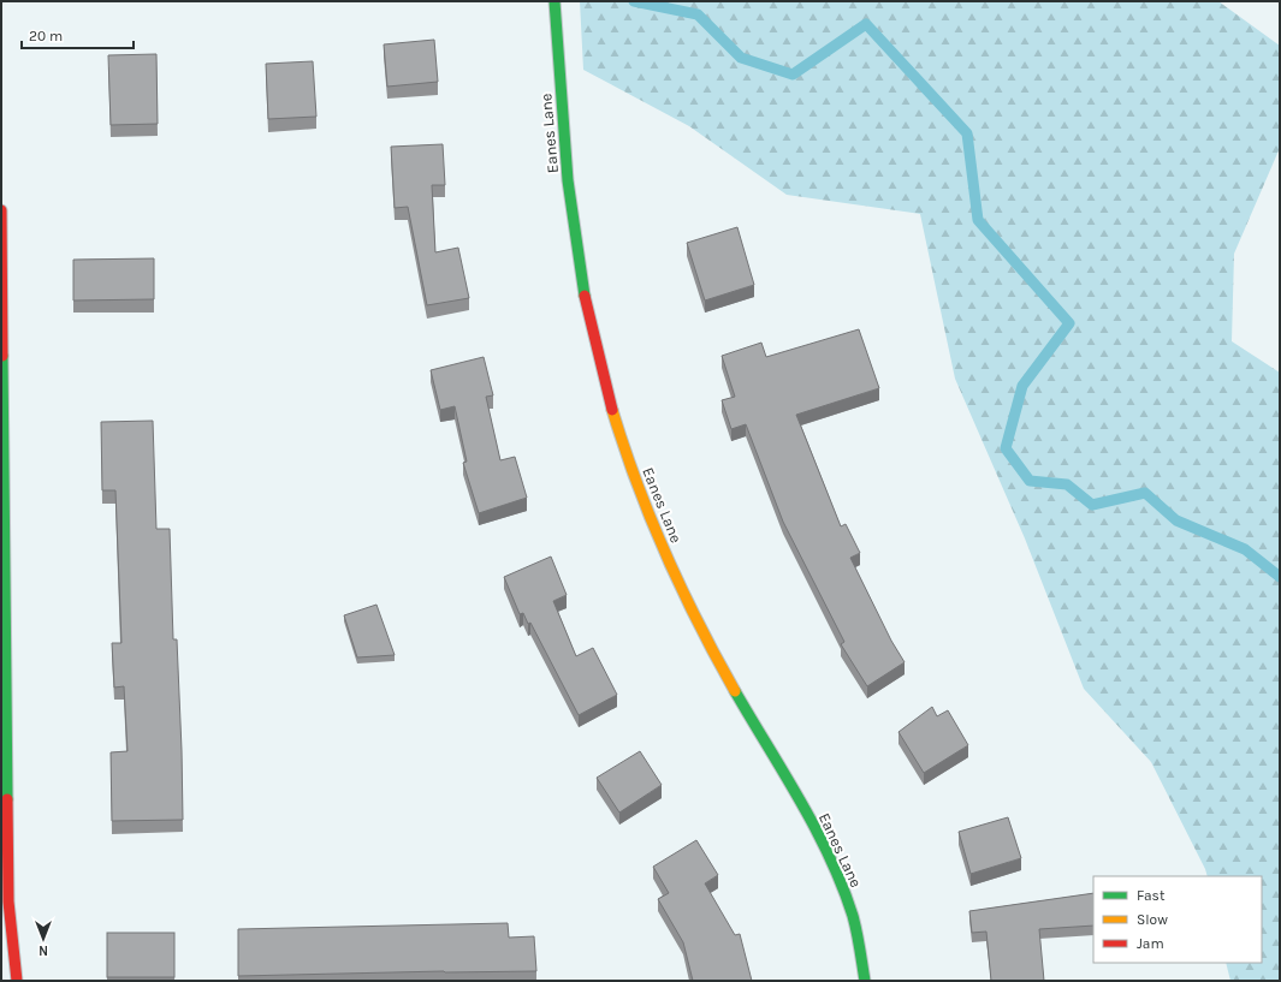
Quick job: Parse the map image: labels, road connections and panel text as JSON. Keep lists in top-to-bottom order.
{
  "streets": {
    "street": ["Eanes Lane"]
  },
  "legend": ["Fast", "Slow", "Jam"],
  "scale_bar": "20 m",
  "north": "bottom"
}
